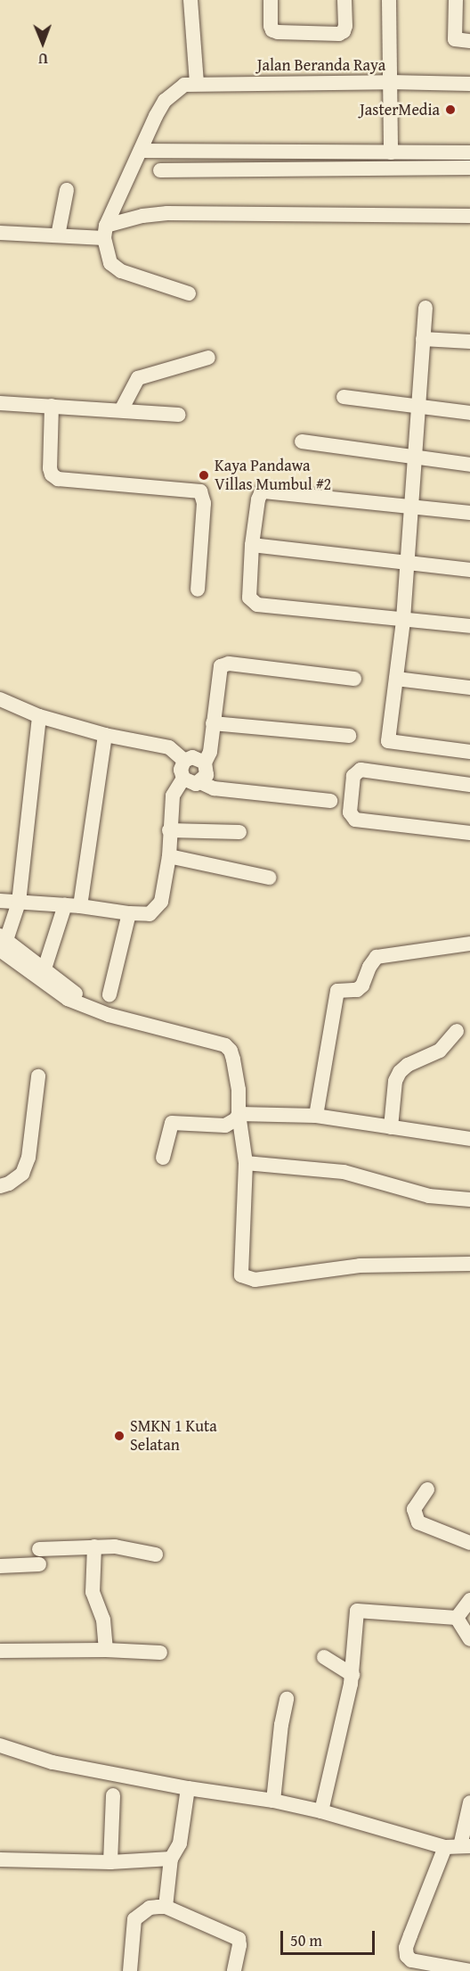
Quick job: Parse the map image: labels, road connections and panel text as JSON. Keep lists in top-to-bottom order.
{
  "streets": {
    "street": ["Jalan Beranda Raya"]
  },
  "places": ["JasterMedia", "Kaya Pandawa Villas Mumbul #2", "SMKN 1 Kuta Selatan"],
  "scale_bar": "50 m",
  "north": "bottom"
}
